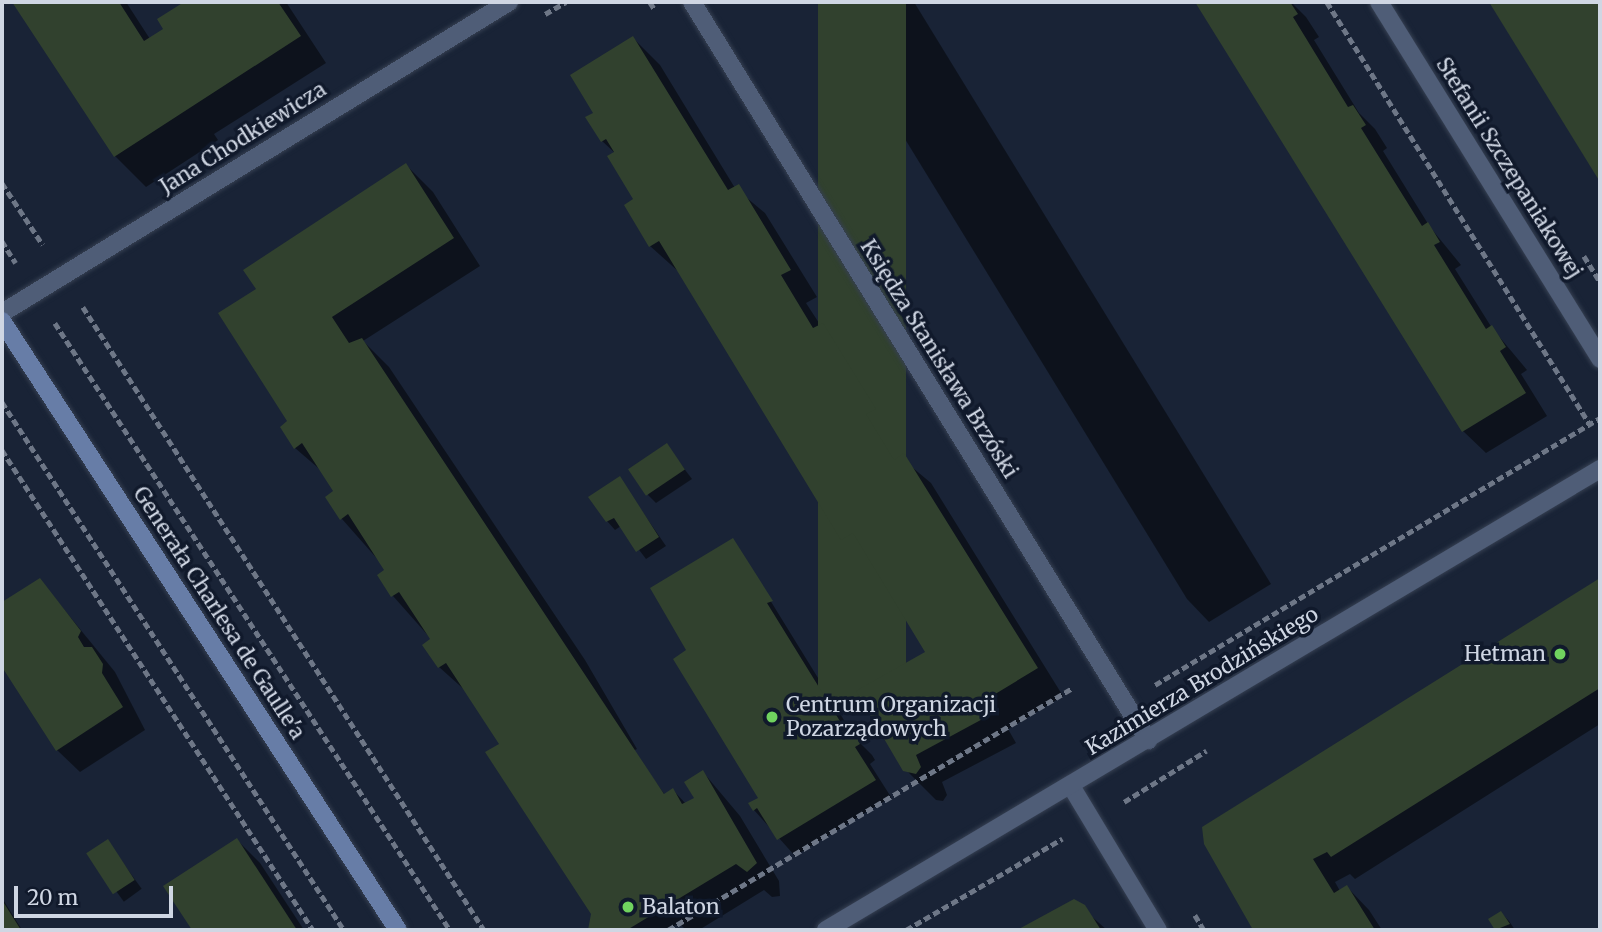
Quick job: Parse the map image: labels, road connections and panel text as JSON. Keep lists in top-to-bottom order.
{
  "streets": {
    "main road": ["Generała Charlesa de Gaulle'a"],
    "street": [
      "Jana Chodkiewicza",
      "Stefanii Szczepaniakowej",
      "Księdza Stanisława Brzóski",
      "Kazimierza Brodzińskiego"
    ]
  },
  "crossings": [
    ["Księdza Stanisława Brzóski", "Kazimierza Brodzińskiego"]
  ],
  "places": ["Hetman", "Centrum Organizacji Pozarządowych", "Balaton"],
  "scale_bar": "20 m"
}
